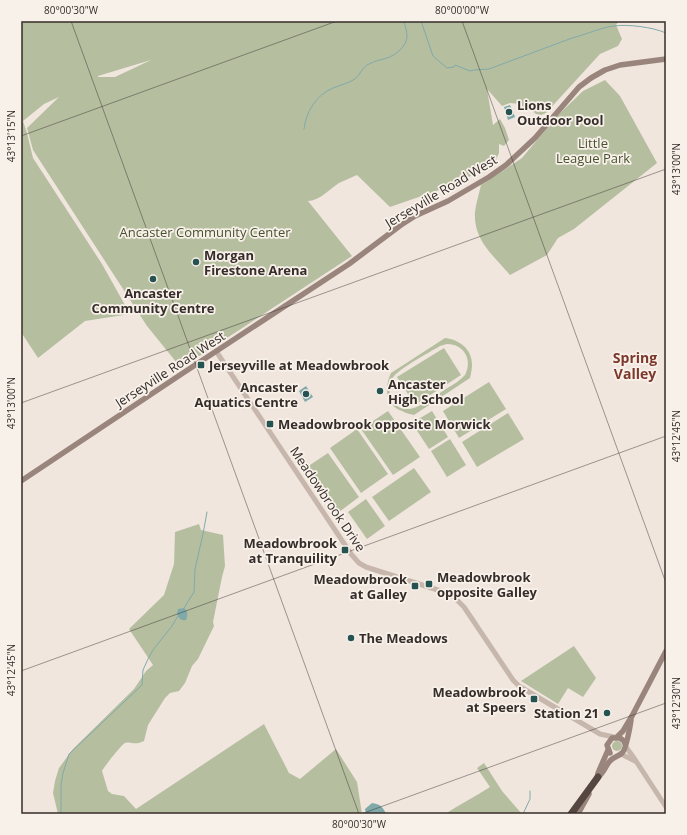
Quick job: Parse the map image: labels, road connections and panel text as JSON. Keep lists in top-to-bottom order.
{
  "streets": {
    "main road": ["Jerseyville Road West"],
    "street": ["Meadowbrook Drive"]
  },
  "crossings": [
    ["Jerseyville Road West", "Meadowbrook Drive"]
  ],
  "districts": ["Spring Valley"],
  "parks": ["Little League Park", "Ancaster Community Center"],
  "places": {
    "other": [
      "Lions Outdoor Pool",
      "Morgan Firestone Arena",
      "Ancaster Community Centre",
      "Ancaster High School",
      "Ancaster Aquatics Centre",
      "The Meadows",
      "Station 21"
    ],
    "transit": [
      "Jerseyville at Meadowbrook",
      "Meadowbrook opposite Morwick",
      "Meadowbrook at Tranquility",
      "Meadowbrook opposite Galley",
      "Meadowbrook at Galley",
      "Meadowbrook at Speers"
    ]
  },
  "coordinates": [
    "80°00'30\"W",
    "80°00'00\"W",
    "43°13'15\"N",
    "43°13'00\"N",
    "43°12'45\"N",
    "43°12'30\"N"
  ]
}
